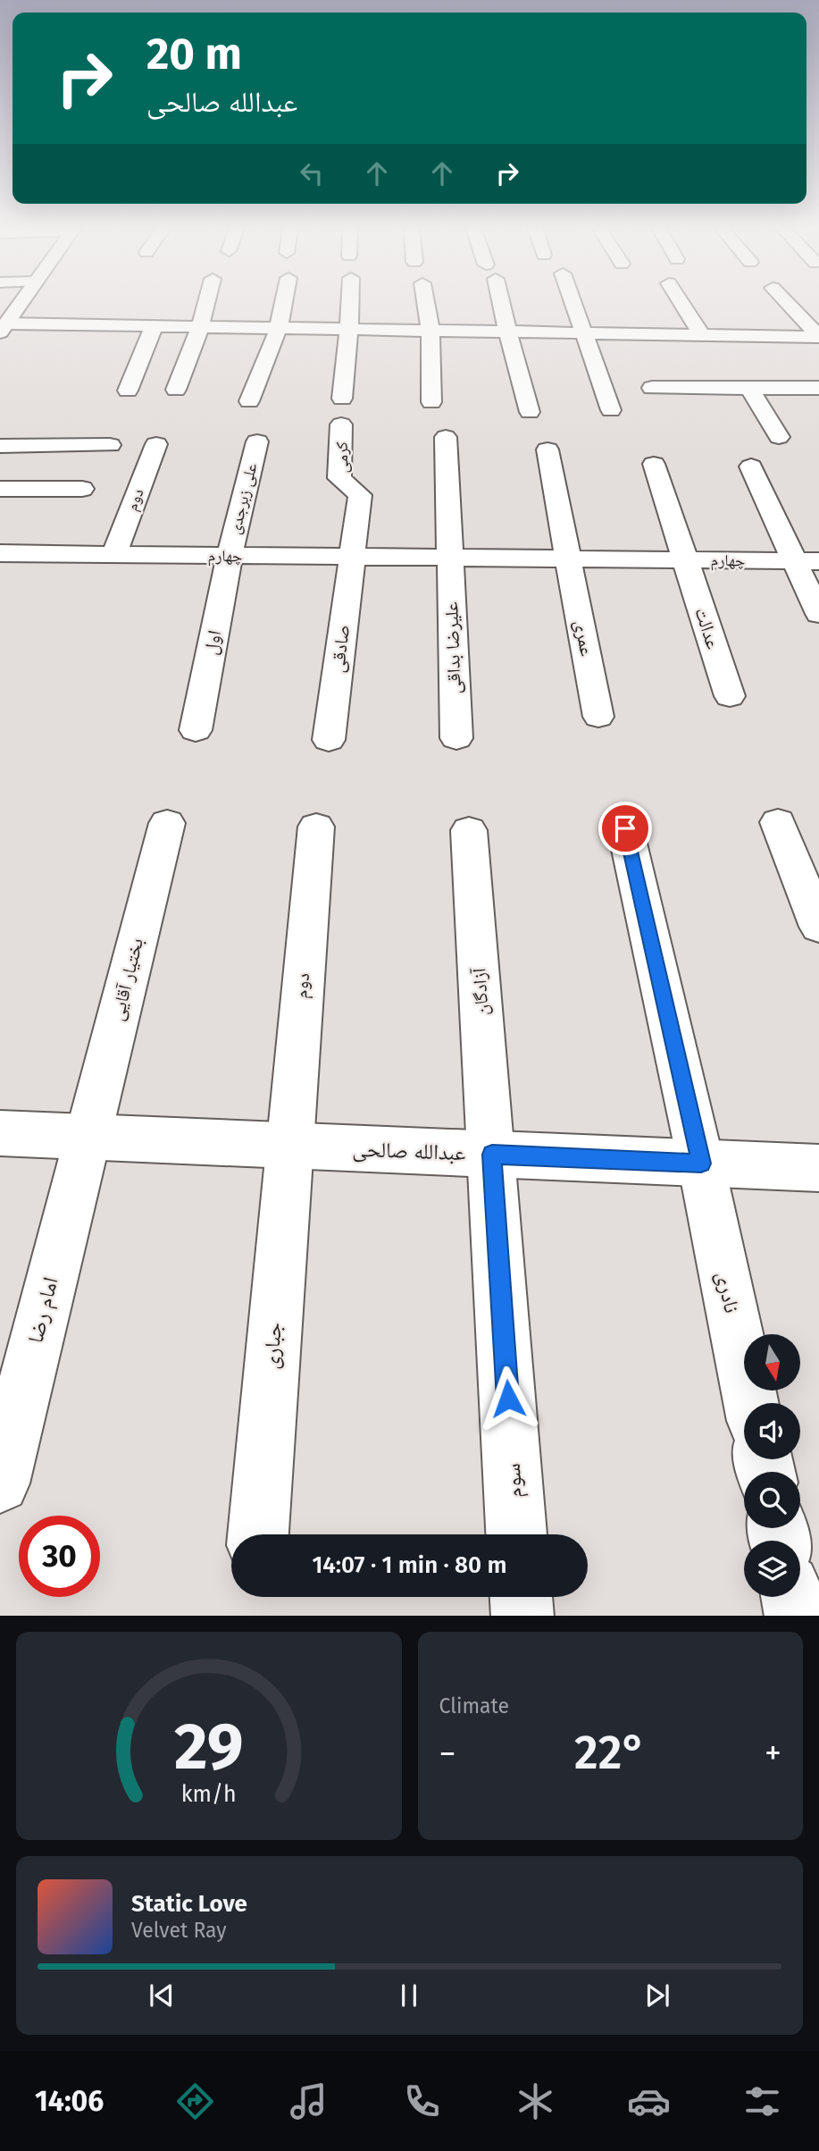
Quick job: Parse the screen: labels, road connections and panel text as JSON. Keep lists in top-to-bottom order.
{
  "streets": {
    "street": [
      "کرمی",
      "علی زبرجدی",
      "دوم",
      "چهارم",
      "عدالت",
      "عمری",
      "اول",
      "علیرضا بداقی",
      "صادقی",
      "بختیار آقایی",
      "آزادگان",
      "عبدالله صالحی",
      "نادری",
      "امام رضا",
      "جباری",
      "سوم"
    ]
  },
  "crossings": [
    ["کرمی", "چهارم"],
    ["کرمی", "صادقی"],
    ["علی زبرجدی", "چهارم"],
    ["علی زبرجدی", "اول"],
    ["دوم", "چهارم"],
    ["دوم", "عبدالله صالحی"],
    ["دوم", "جباری"],
    ["چهارم", "عدالت"],
    ["چهارم", "عمری"],
    ["چهارم", "اول"],
    ["چهارم", "علیرضا بداقی"],
    ["چهارم", "صادقی"],
    ["بختیار آقایی", "عبدالله صالحی"],
    ["بختیار آقایی", "امام رضا"],
    ["آزادگان", "عبدالله صالحی"],
    ["آزادگان", "سوم"],
    ["عبدالله صالحی", "نادری"],
    ["عبدالله صالحی", "امام رضا"],
    ["عبدالله صالحی", "جباری"],
    ["عبدالله صالحی", "سوم"]
  ],
  "north": "bottom",
  "page": {
    "turn": ["20 m", "عبدالله صالحی"],
    "limit": "30",
    "trip": "14:07 · 1 min · 80 m",
    "tile": "Climate",
    "heat": ["−", "22°", "+"],
    "song": ["Static Love", "Velvet Ray"],
    "tabs": "14:06",
    "gauge": ["29", "km/h"]
  }
}
